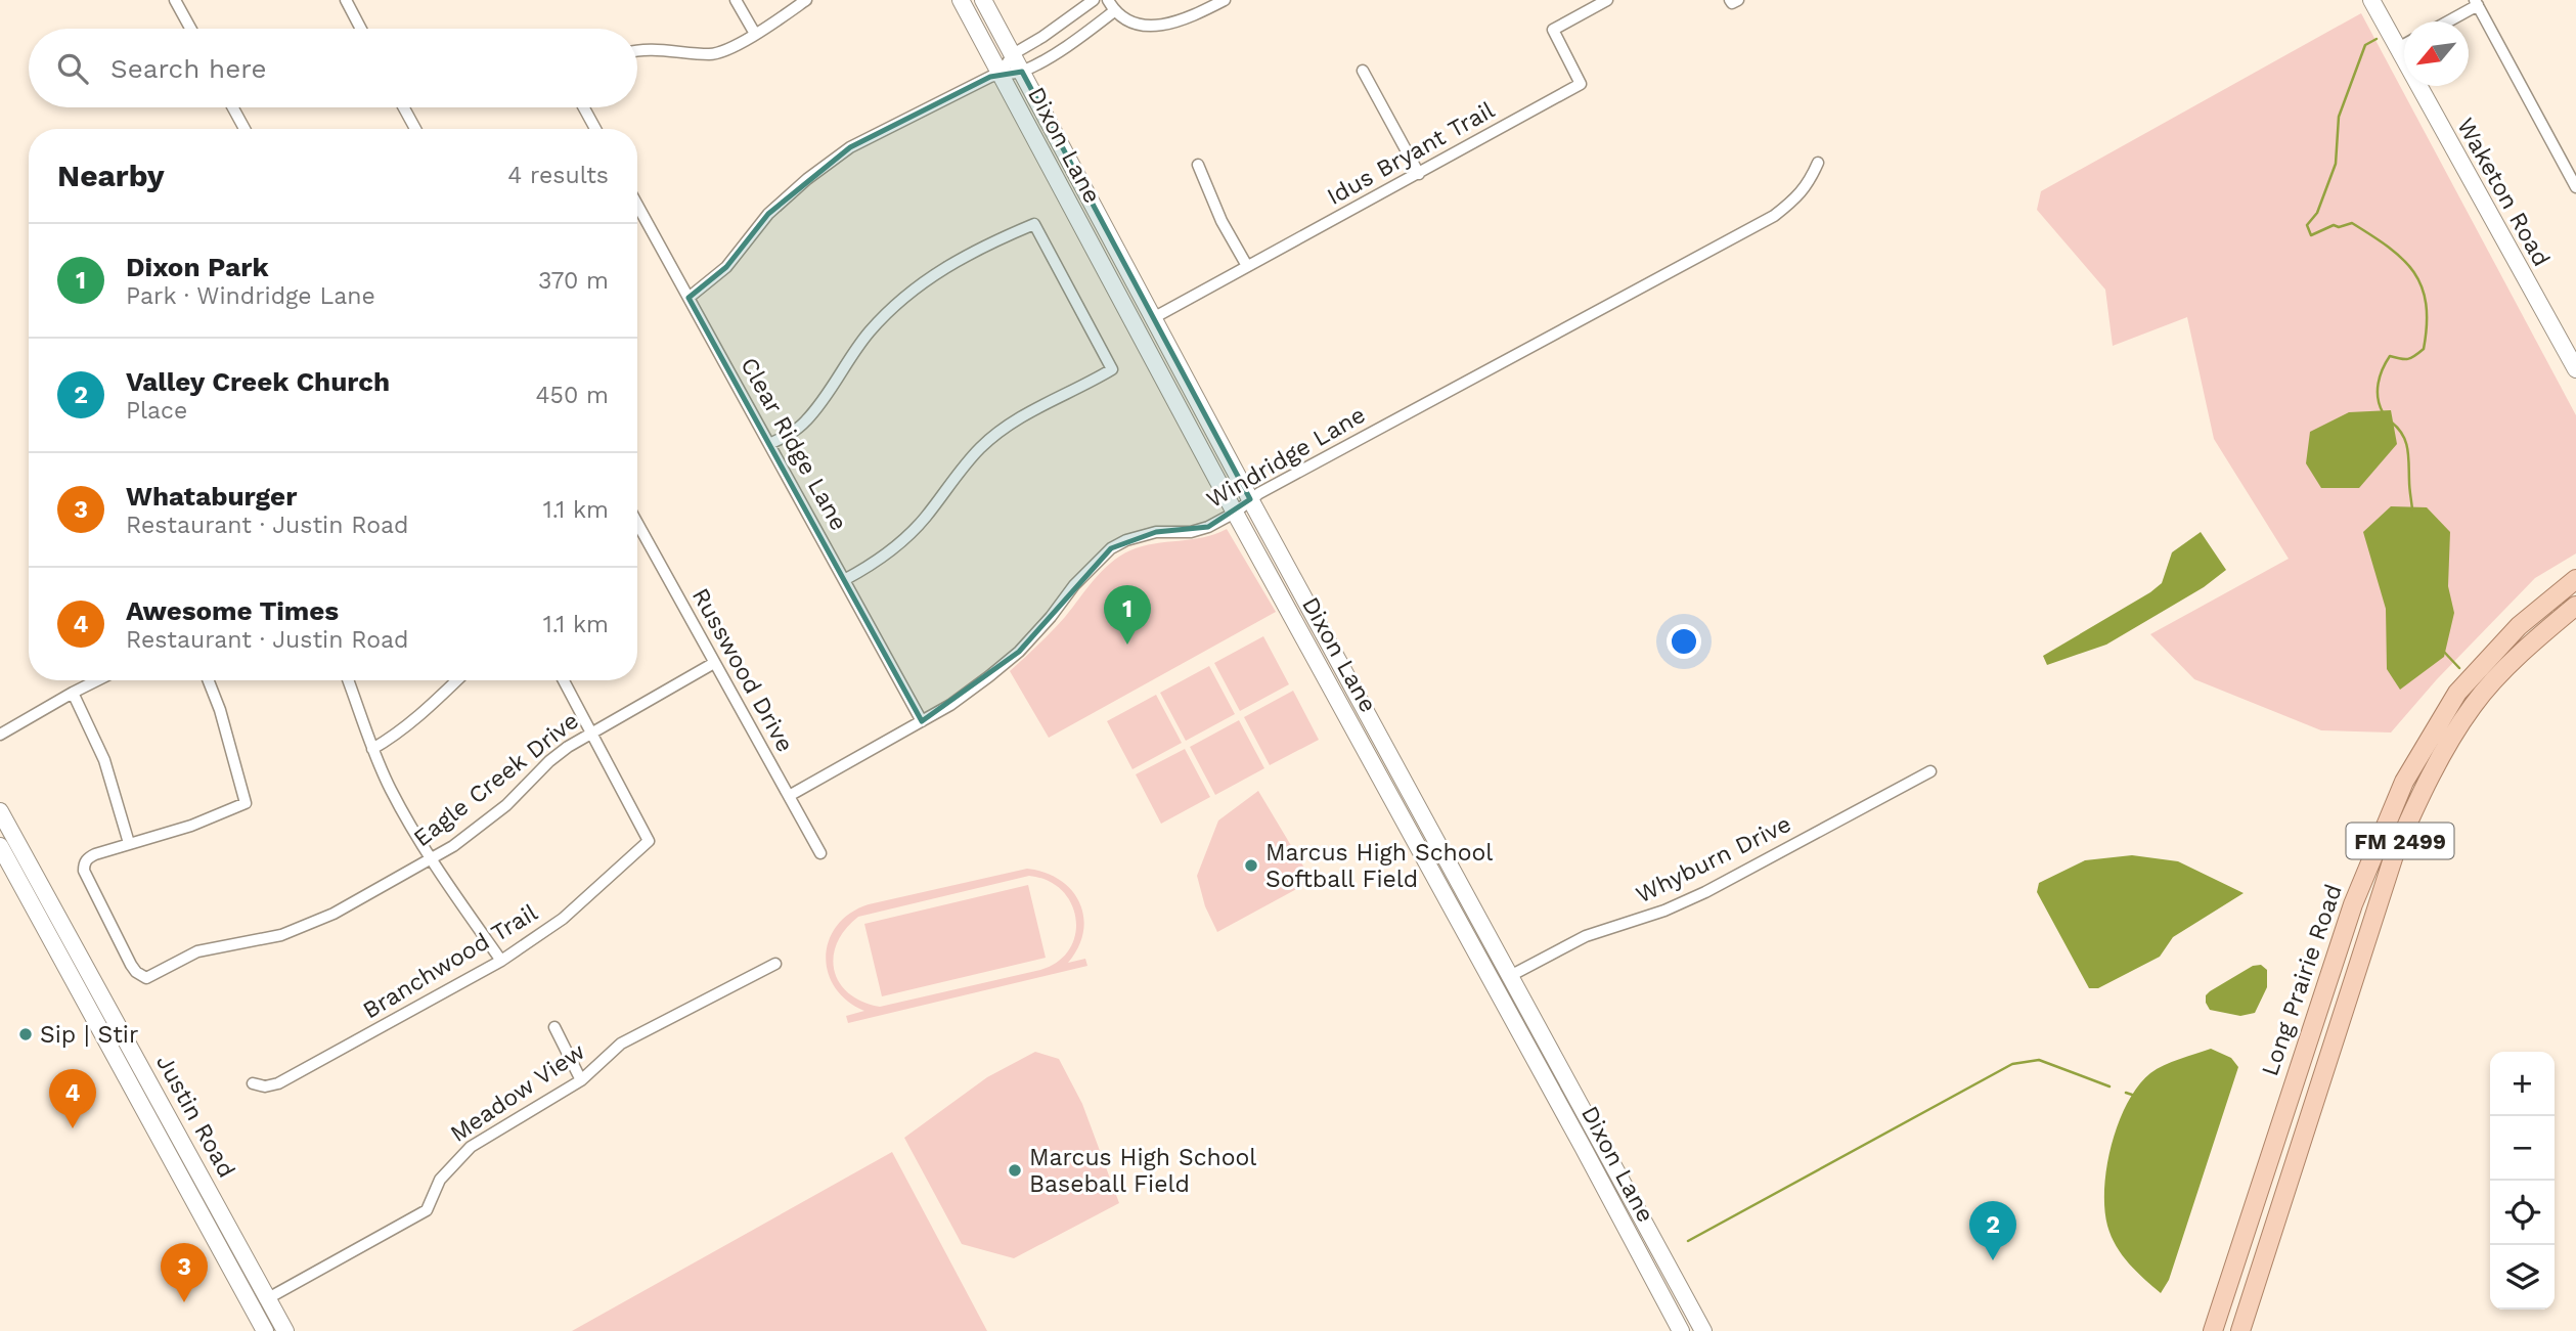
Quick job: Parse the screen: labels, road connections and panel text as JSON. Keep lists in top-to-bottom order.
{
  "streets": {
    "main road": [
      "Dixon Lane",
      "Waketon Road",
      "FM 2499",
      "Long Prairie Road",
      "Justin Road"
    ],
    "street": [
      "Idus Bryant Trail",
      "Clear Ridge Lane",
      "Windridge Lane",
      "Russwood Drive",
      "Eagle Creek Drive",
      "Whyburn Drive",
      "Branchwood Trail",
      "Meadow View"
    ]
  },
  "crossings": [
    ["Dixon Lane", "Idus Bryant Trail"],
    ["Dixon Lane", "Windridge Lane"],
    ["Dixon Lane", "Whyburn Drive"],
    ["Clear Ridge Lane", "Windridge Lane"],
    ["Windridge Lane", "Russwood Drive"],
    ["Russwood Drive", "Eagle Creek Drive"],
    ["Eagle Creek Drive", "Branchwood Trail"],
    ["Meadow View", "Justin Road"]
  ],
  "places": ["Marcus High School Softball Field", "Sip | Stir", "Marcus High School Baseball Field"],
  "north": "bottom left",
  "page": {
    "search": "Search here",
    "heading": ["Nearby", "4 results"],
    "list": [
      {
        "mark": "1",
        "name": "Dixon Park",
        "note": "Park · Windridge Lane",
        "value": "370 m"
      },
      {
        "mark": "2",
        "name": "Valley Creek Church",
        "note": "Place",
        "value": "450 m"
      },
      {
        "mark": "3",
        "name": "Whataburger",
        "note": "Restaurant · Justin Road",
        "value": "1.1 km"
      },
      {
        "mark": "4",
        "name": "Awesome Times",
        "note": "Restaurant · Justin Road",
        "value": "1.1 km"
      }
    ],
    "pins": [
      "1",
      "4",
      "2",
      "3"
    ],
    "map_buttons": ["+", "−"]
  }
}
